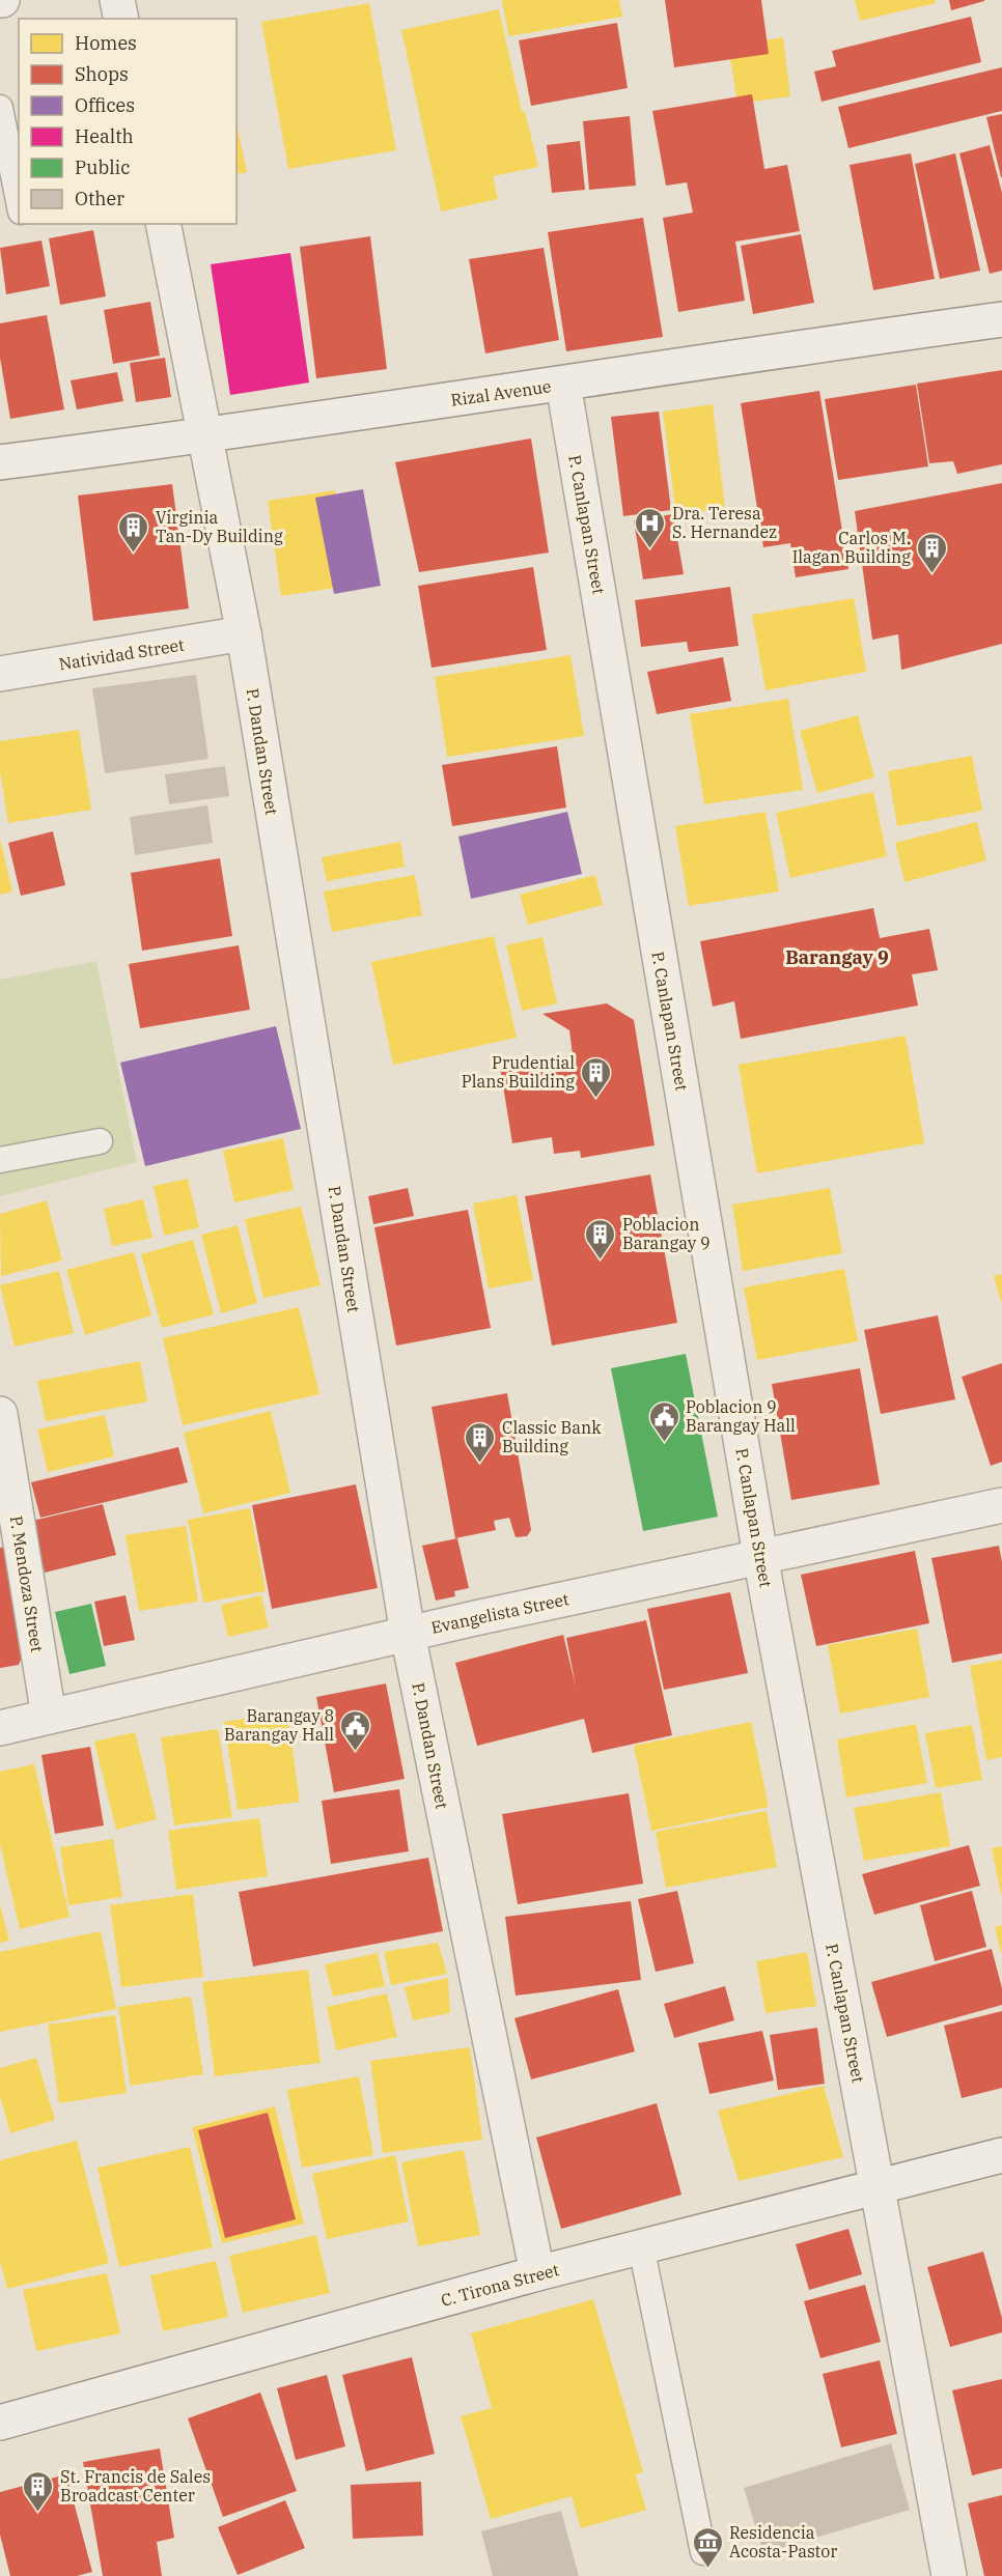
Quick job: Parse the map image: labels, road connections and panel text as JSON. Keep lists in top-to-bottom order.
{
  "streets": {
    "street": [
      "Rizal Avenue",
      "P. Canlapan Street",
      "Natividad Street",
      "P. Dandan Street",
      "P. Mendoza Street",
      "Evangelista Street",
      "C. Tirona Street"
    ]
  },
  "crossings": [
    ["Rizal Avenue", "P. Canlapan Street"],
    ["Rizal Avenue", "P. Dandan Street"],
    ["P. Canlapan Street", "Evangelista Street"],
    ["P. Canlapan Street", "C. Tirona Street"],
    ["Natividad Street", "P. Dandan Street"],
    ["P. Dandan Street", "Evangelista Street"],
    ["P. Dandan Street", "C. Tirona Street"],
    ["P. Mendoza Street", "Evangelista Street"]
  ],
  "districts": ["Barangay 9"],
  "places": {
    "hospital": ["Dra. Teresa S. Hernandez"],
    "building": [
      "Virginia Tan-Dy Building",
      "Carlos M. Ilagan Building",
      "Prudential Plans Building",
      "Poblacion Barangay 9",
      "Classic Bank Building",
      "St. Francis de Sales Broadcast Center"
    ],
    "public building": ["Poblacion 9 Barangay Hall", "Barangay 8 Barangay Hall"],
    "museum": ["Residencia Acosta-Pastor"]
  },
  "legend": [
    "Homes",
    "Shops",
    "Offices",
    "Health",
    "Public",
    "Other"
  ]
}
